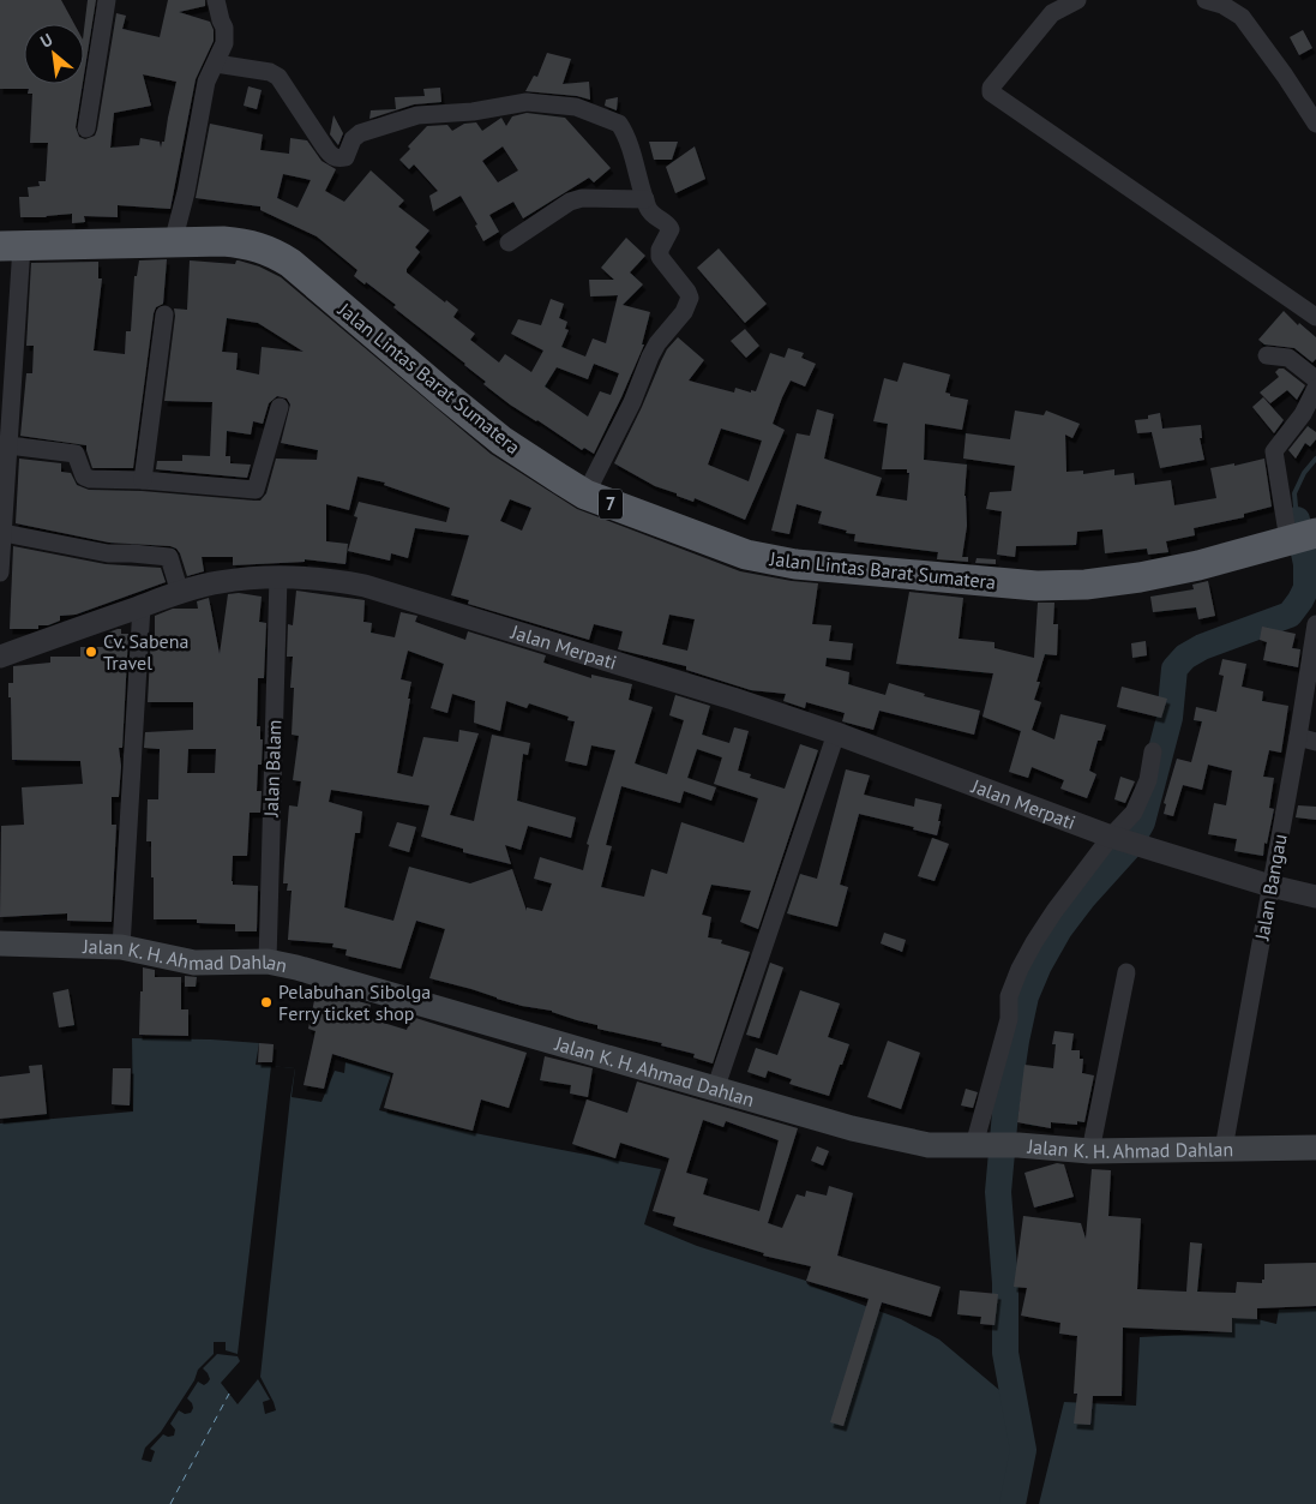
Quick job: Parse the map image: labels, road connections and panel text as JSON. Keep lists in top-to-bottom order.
{
  "streets": {
    "highway": ["Jalan Lintas Barat Sumatera", "7"],
    "main road": ["Jalan K. H. Ahmad Dahlan"],
    "street": ["Jalan Merpati", "Jalan Balam", "Jalan Bangau"]
  },
  "crossings": [
    ["Jalan Merpati", "Jalan Balam"],
    ["Jalan Merpati", "Jalan Bangau"],
    ["Jalan Balam", "Jalan K. H. Ahmad Dahlan"],
    ["Jalan Bangau", "Jalan K. H. Ahmad Dahlan"]
  ],
  "places": ["Cv. Sabena Travel", "Pelabuhan Sibolga Ferry ticket shop"],
  "north": "top left"
}
